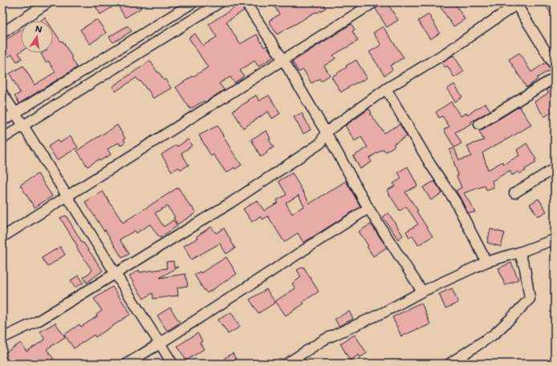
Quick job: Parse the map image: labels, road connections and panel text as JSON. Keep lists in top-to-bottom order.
{
  "north": "top"
}
